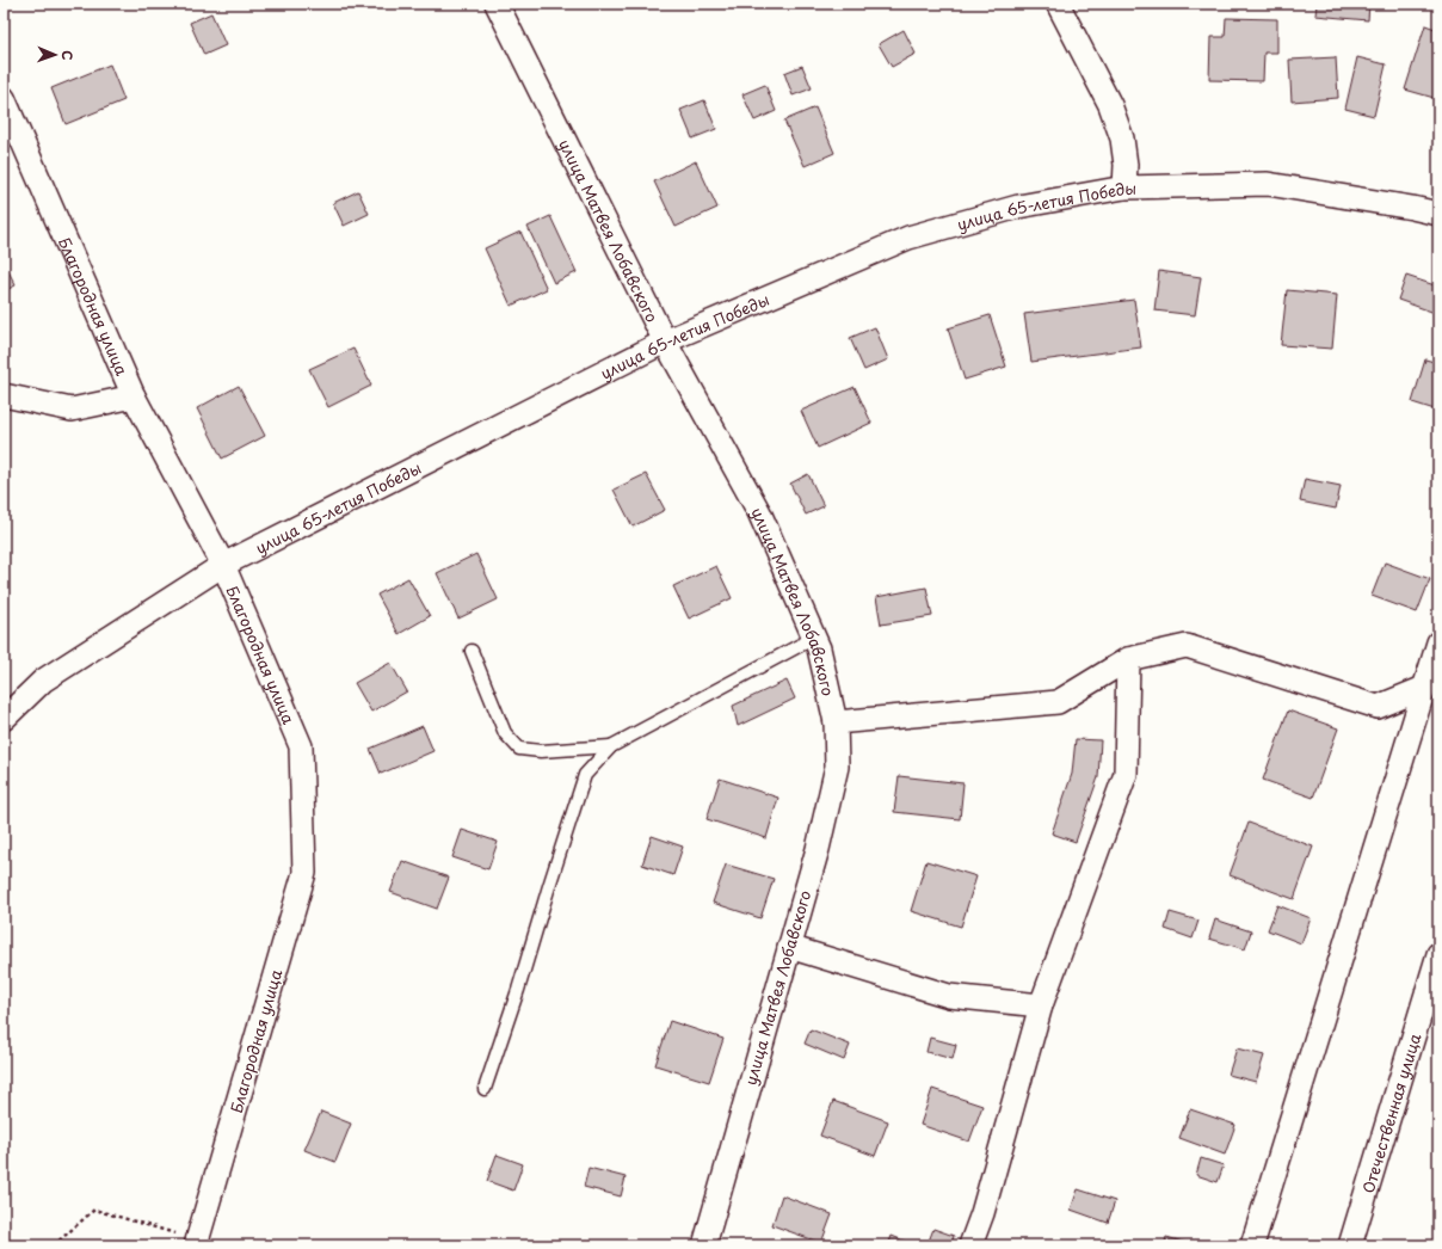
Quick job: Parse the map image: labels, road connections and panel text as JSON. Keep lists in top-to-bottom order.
{
  "streets": {
    "street": [
      "улица 65-летия Победы",
      "улица Матвея Лобавского",
      "Благородная улица",
      "Отечественная улица"
    ]
  },
  "crossings": [
    ["улица 65-летия Победы", "улица Матвея Лобавского"],
    ["улица 65-летия Победы", "Благородная улица"]
  ],
  "north": "right"
}
